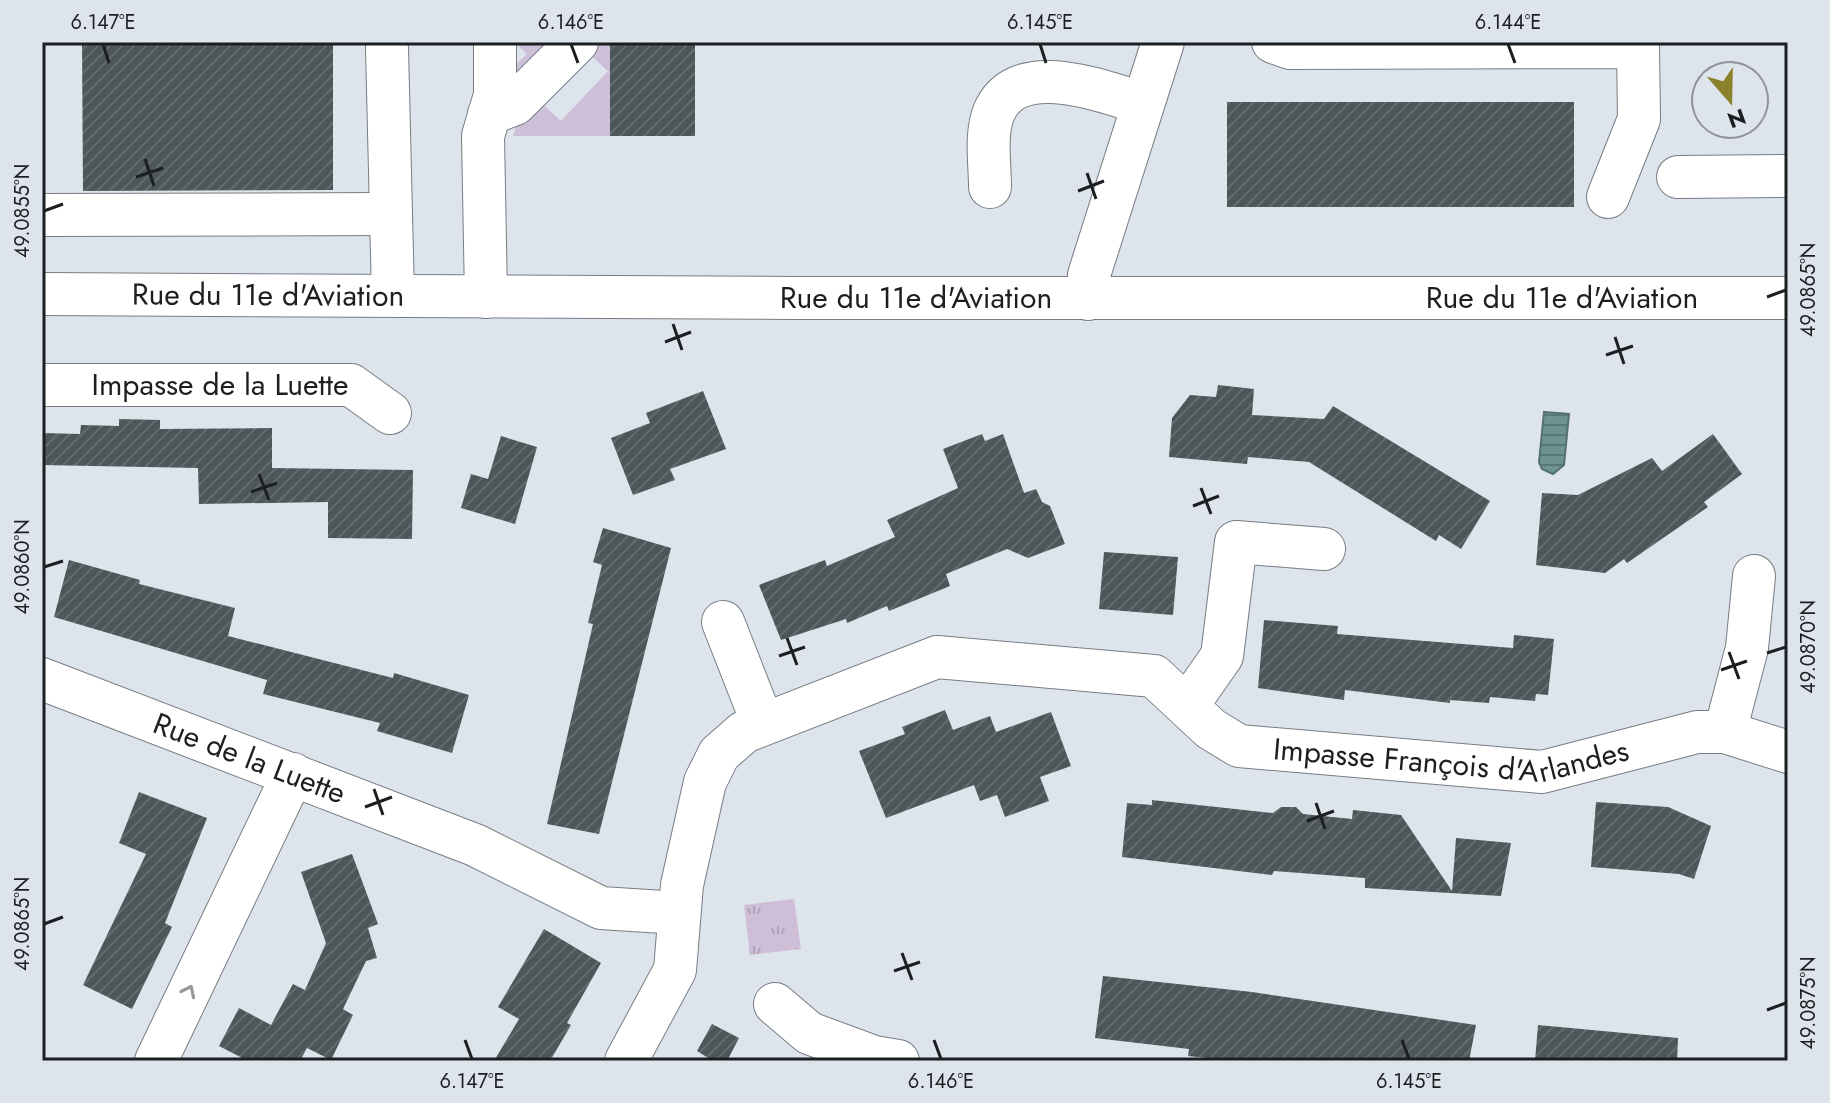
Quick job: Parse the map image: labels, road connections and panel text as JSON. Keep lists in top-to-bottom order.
{
  "streets": {
    "street": [
      "Rue du 11e d'Aviation",
      "Impasse de la Luette",
      "Impasse François d'Arlandes",
      "Rue de la Luette"
    ]
  },
  "crossings": [
    ["Impasse François d'Arlandes", "Rue de la Luette"]
  ],
  "north": "bottom",
  "coordinates": [
    "6.147°E",
    "6.146°E",
    "6.145°E",
    "6.144°E",
    "49.0855°N",
    "49.0865°N",
    "49.0860°N",
    "49.0870°N",
    "49.0875°N"
  ]
}
